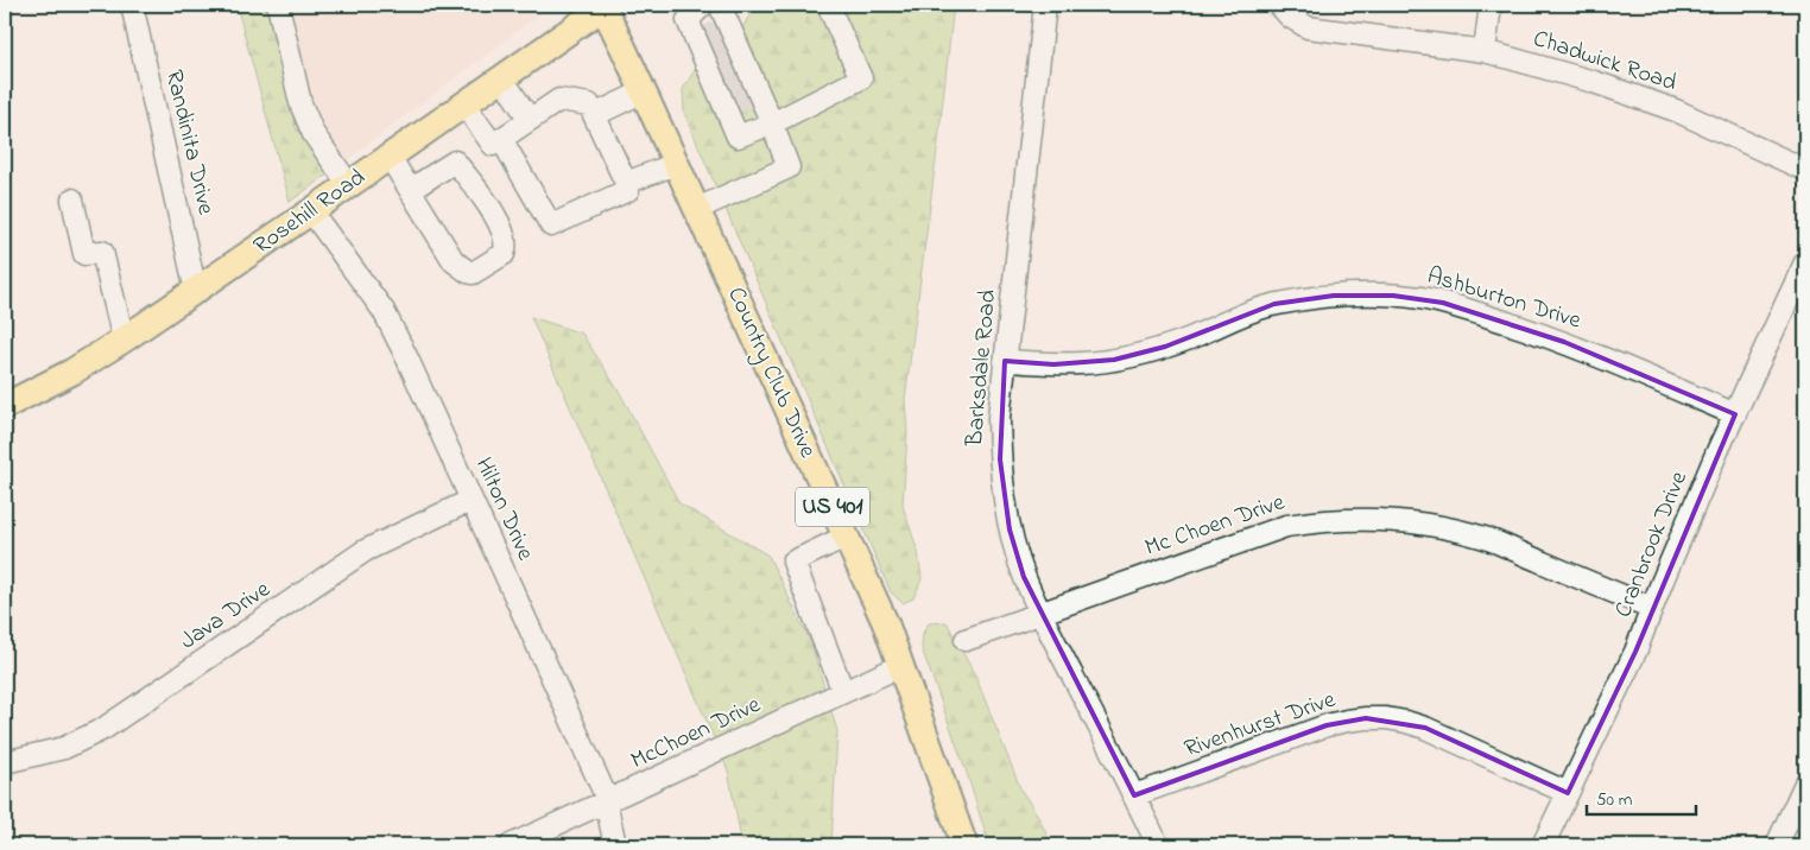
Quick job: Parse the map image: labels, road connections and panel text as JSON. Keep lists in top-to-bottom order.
{
  "streets": {
    "main road": ["Rosehill Road", "Country Club Drive", "US 401"],
    "street": [
      "Chadwick Road",
      "Randinita Drive",
      "Ashburton Drive",
      "Barksdale Road",
      "Hilton Drive",
      "Mc Choen Drive",
      "Cranbrook Drive",
      "Java Drive",
      "Rivenhurst Drive",
      "McChoen Drive"
    ]
  },
  "crossings": [
    ["Randinita Drive", "Rosehill Road"],
    ["Rosehill Road", "Country Club Drive"],
    ["Rosehill Road", "Hilton Drive"],
    ["Ashburton Drive", "Barksdale Road"],
    ["Ashburton Drive", "Cranbrook Drive"],
    ["Barksdale Road", "Mc Choen Drive"],
    ["Barksdale Road", "Rivenhurst Drive"],
    ["Country Club Drive", "McChoen Drive"],
    ["Hilton Drive", "Java Drive"],
    ["Hilton Drive", "McChoen Drive"],
    ["Mc Choen Drive", "Cranbrook Drive"],
    ["Cranbrook Drive", "Rivenhurst Drive"]
  ],
  "scale_bar": "50 m"
}
